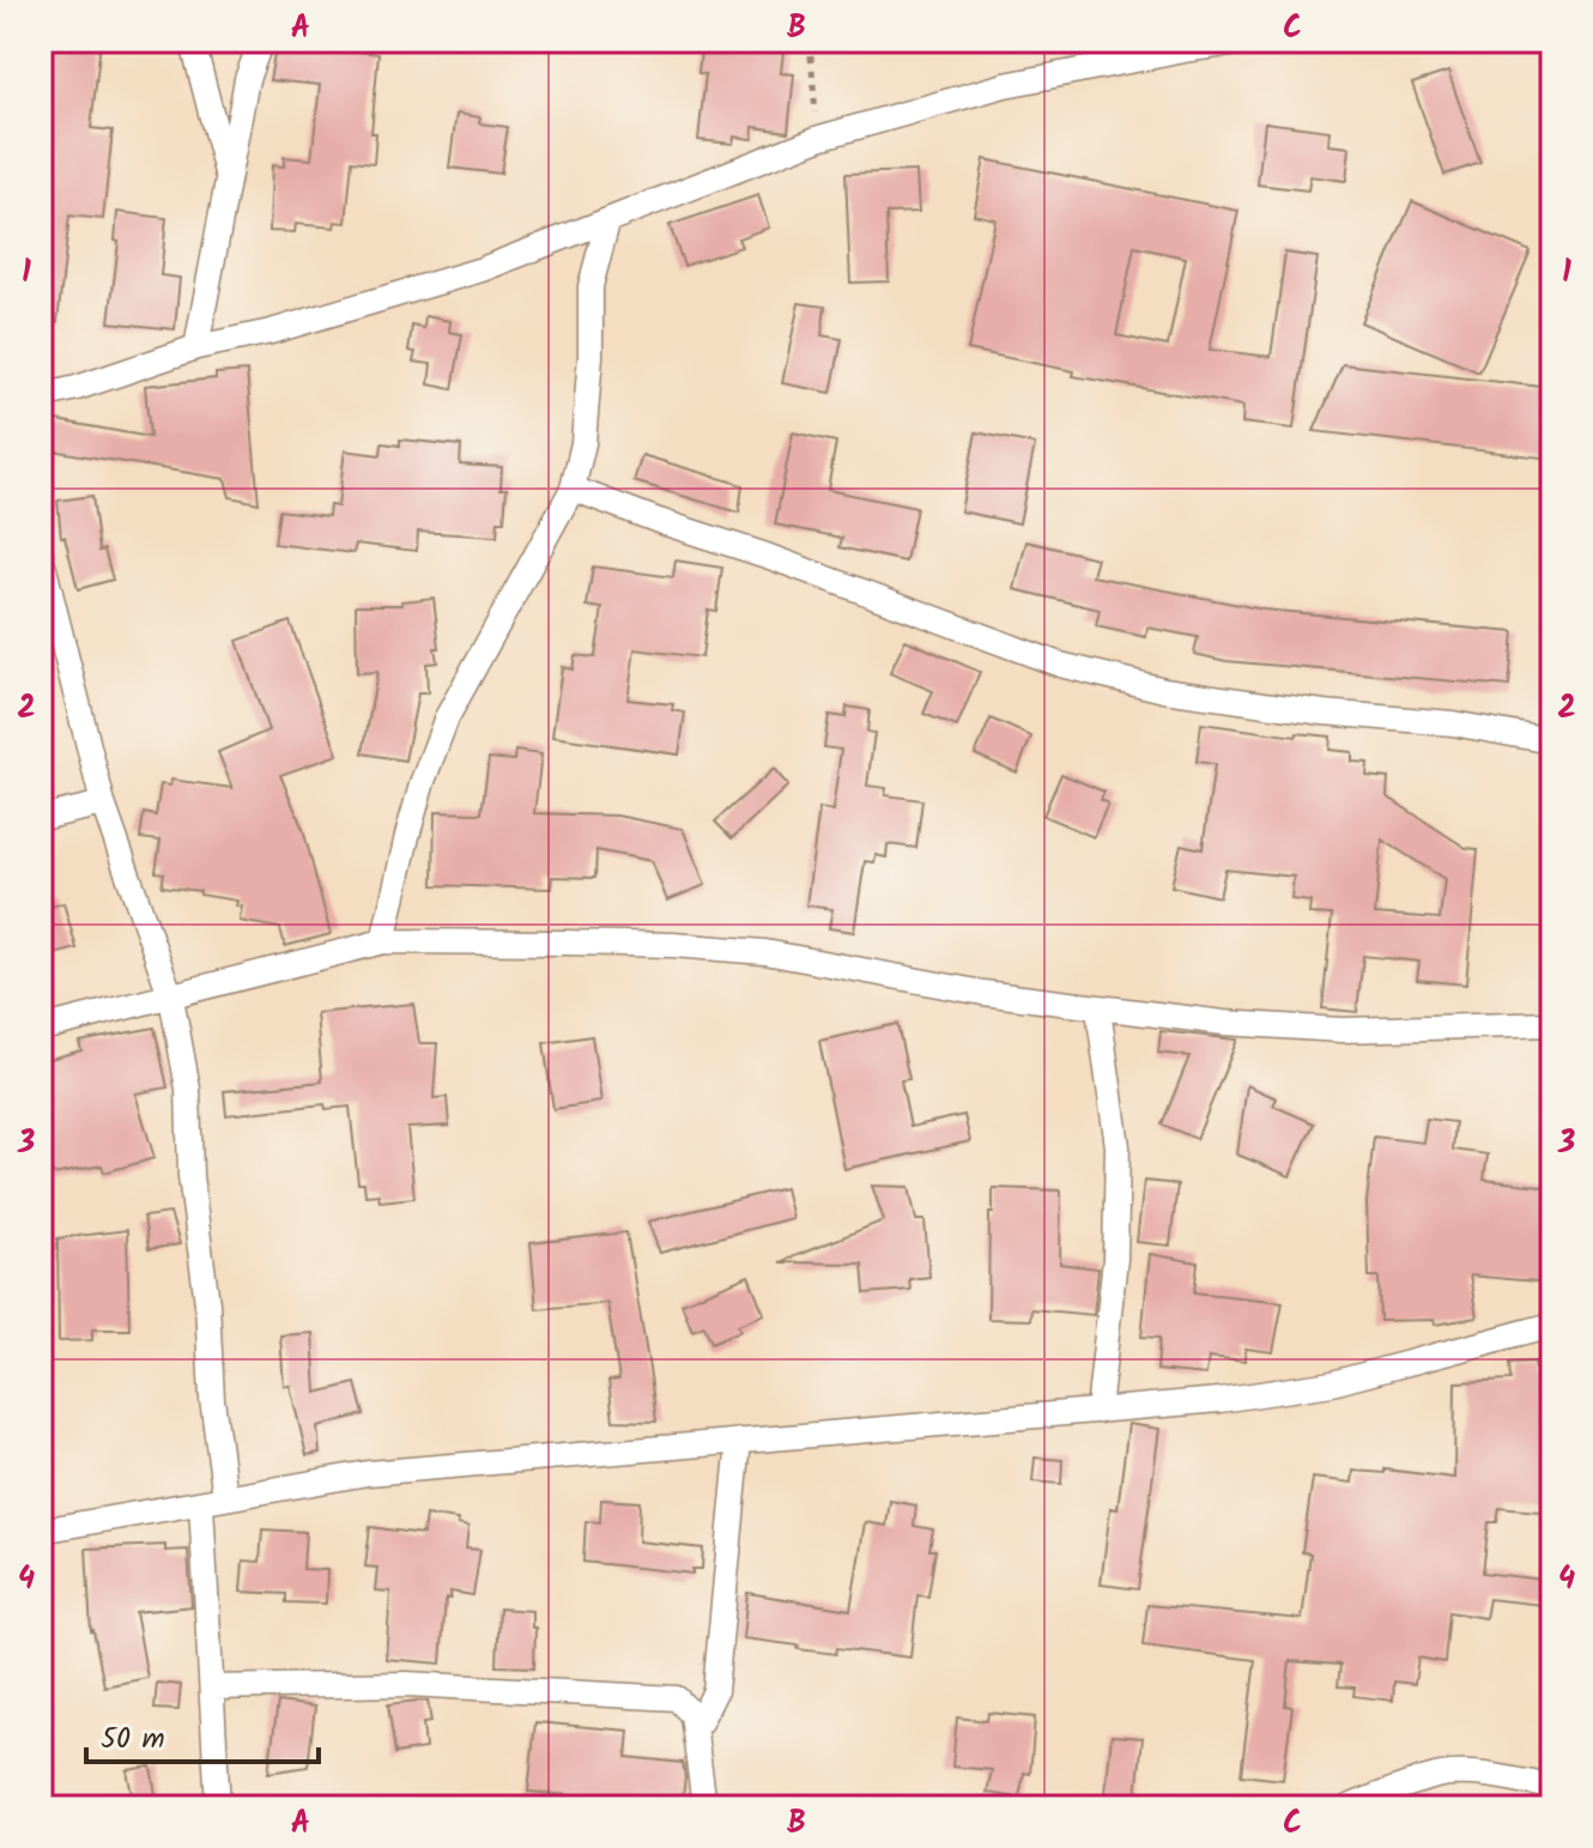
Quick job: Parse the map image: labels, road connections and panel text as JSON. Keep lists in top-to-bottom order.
{
  "scale_bar": "50 m",
  "grid": {
    "columns": ["A", "B", "C"],
    "rows": [
      "1",
      "2",
      "3",
      "4"
    ]
  }
}
